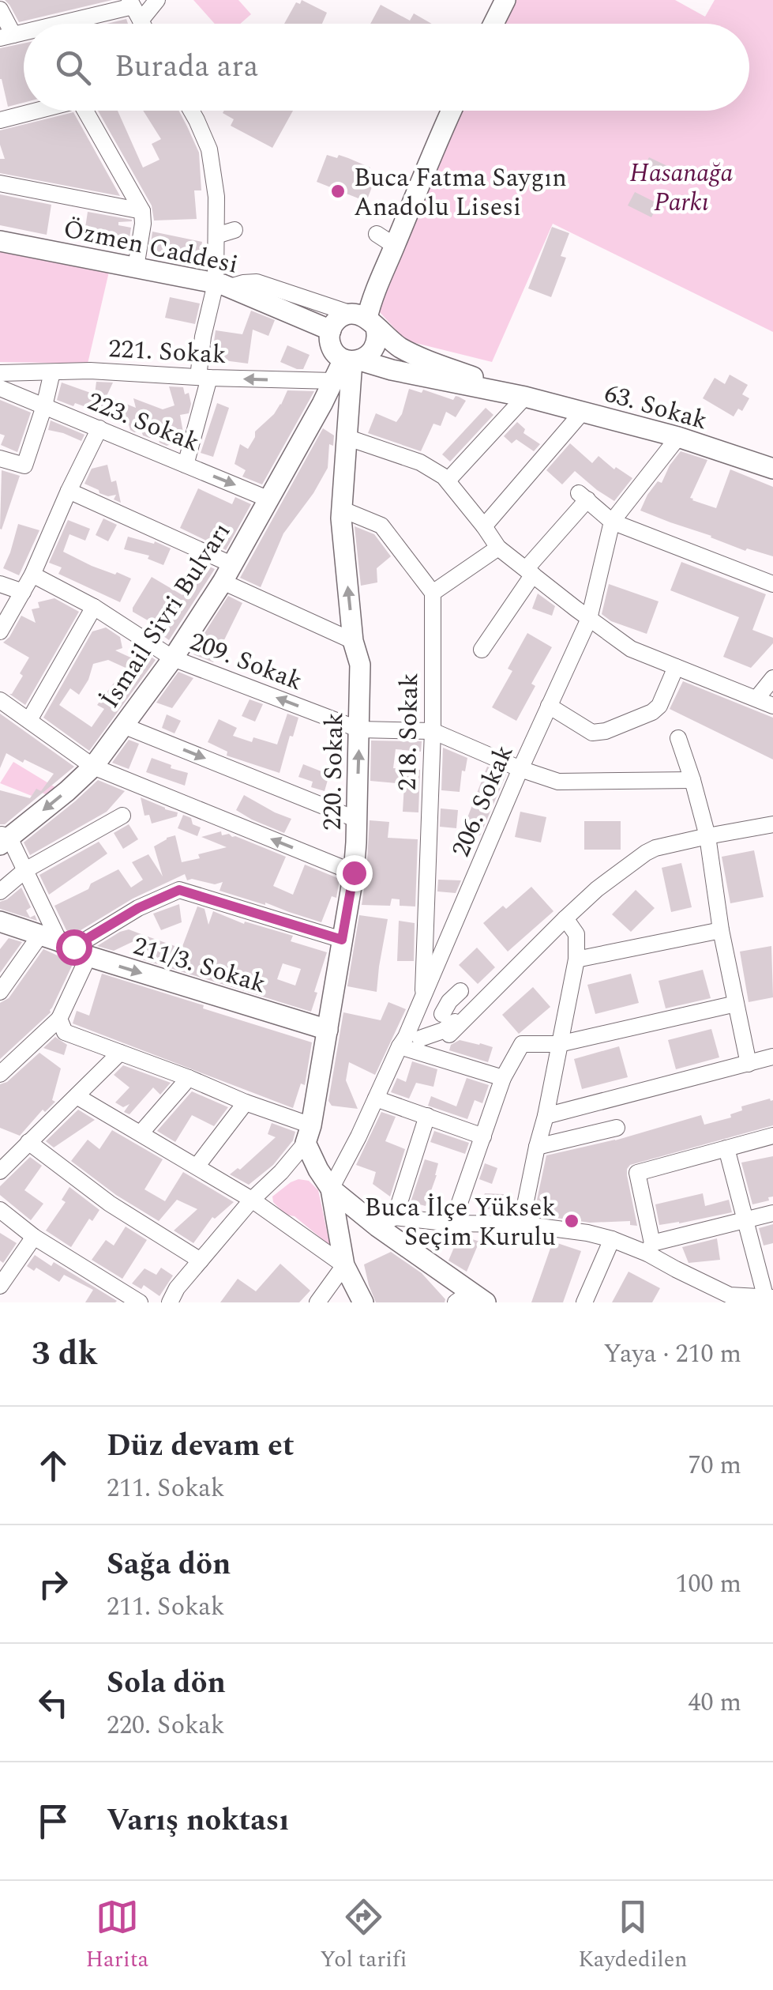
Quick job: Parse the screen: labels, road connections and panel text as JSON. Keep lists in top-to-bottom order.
{
  "streets": {
    "main road": [
      "Özmen Caddesi",
      "63. Sokak",
      "İsmail Sivri Bulvarı",
      "220. Sokak",
      "211/3. Sokak"
    ],
    "street": [
      "221. Sokak",
      "223. Sokak",
      "209. Sokak",
      "218. Sokak",
      "206. Sokak"
    ]
  },
  "crossings": [
    ["Özmen Caddesi", "63. Sokak"],
    ["Özmen Caddesi", "İsmail Sivri Bulvarı"],
    ["221. Sokak", "İsmail Sivri Bulvarı"],
    ["63. Sokak", "İsmail Sivri Bulvarı"],
    ["63. Sokak", "220. Sokak"],
    ["63. Sokak", "206. Sokak"],
    ["223. Sokak", "İsmail Sivri Bulvarı"],
    ["İsmail Sivri Bulvarı", "209. Sokak"],
    ["İsmail Sivri Bulvarı", "220. Sokak"],
    ["209. Sokak", "218. Sokak"],
    ["209. Sokak", "220. Sokak"],
    ["209. Sokak", "206. Sokak"],
    ["218. Sokak", "206. Sokak"],
    ["220. Sokak", "211/3. Sokak"]
  ],
  "one_way": ["221. Sokak", "211/3. Sokak"],
  "parks": ["Hasanağa Parkı"],
  "places": ["Buca Fatma Saygın Anadolu Lisesi", "Buca İlçe Yüksek Seçim Kurulu"],
  "page": {
    "search": "Burada ara",
    "heading": ["3 dk", "Yaya · 210 m"],
    "list": [
      ["Düz devam et", "211. Sokak", "70 m"],
      ["Sağa dön", "211. Sokak", "100 m"],
      ["Sola dön", "220. Sokak", "40 m"],
      "Varış noktası"
    ],
    "nav": ["Harita", "Yol tarifi", "Kaydedilen"]
  }
}
